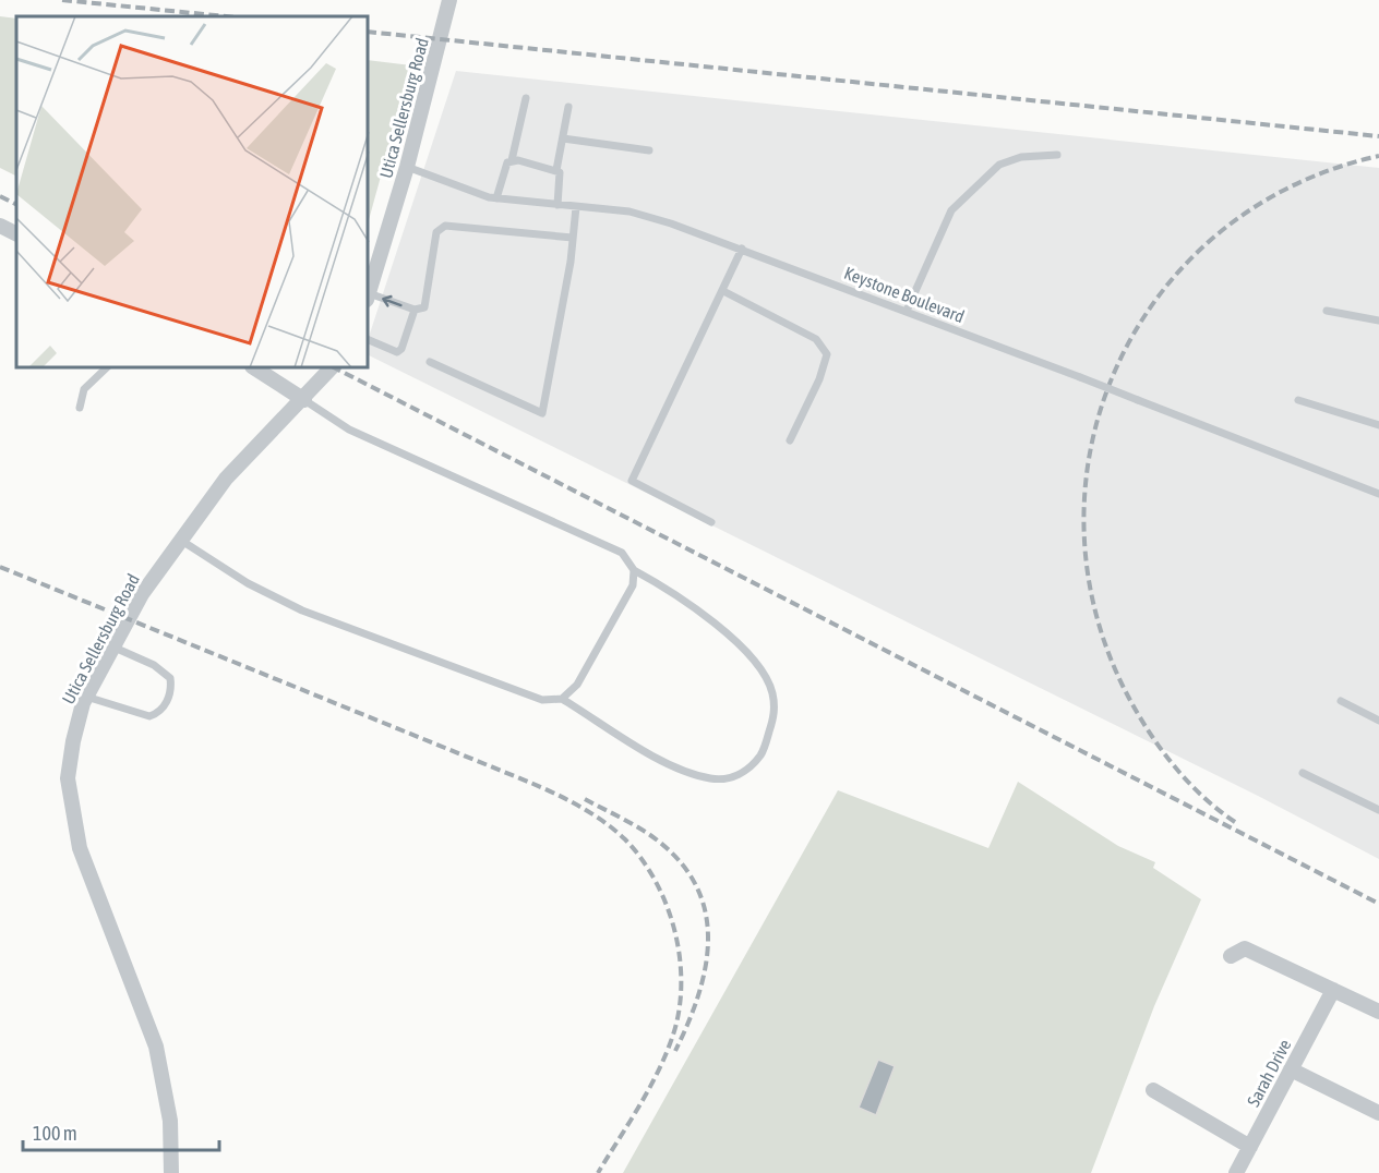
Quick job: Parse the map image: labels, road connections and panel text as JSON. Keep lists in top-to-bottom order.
{
  "streets": {
    "street": ["Utica Sellersburg Road", "Sarah Drive"],
    "lane": ["Keystone Boulevard"]
  },
  "crossings": [
    ["Utica Sellersburg Road", "Keystone Boulevard"]
  ],
  "scale_bar": "100 m"
}
